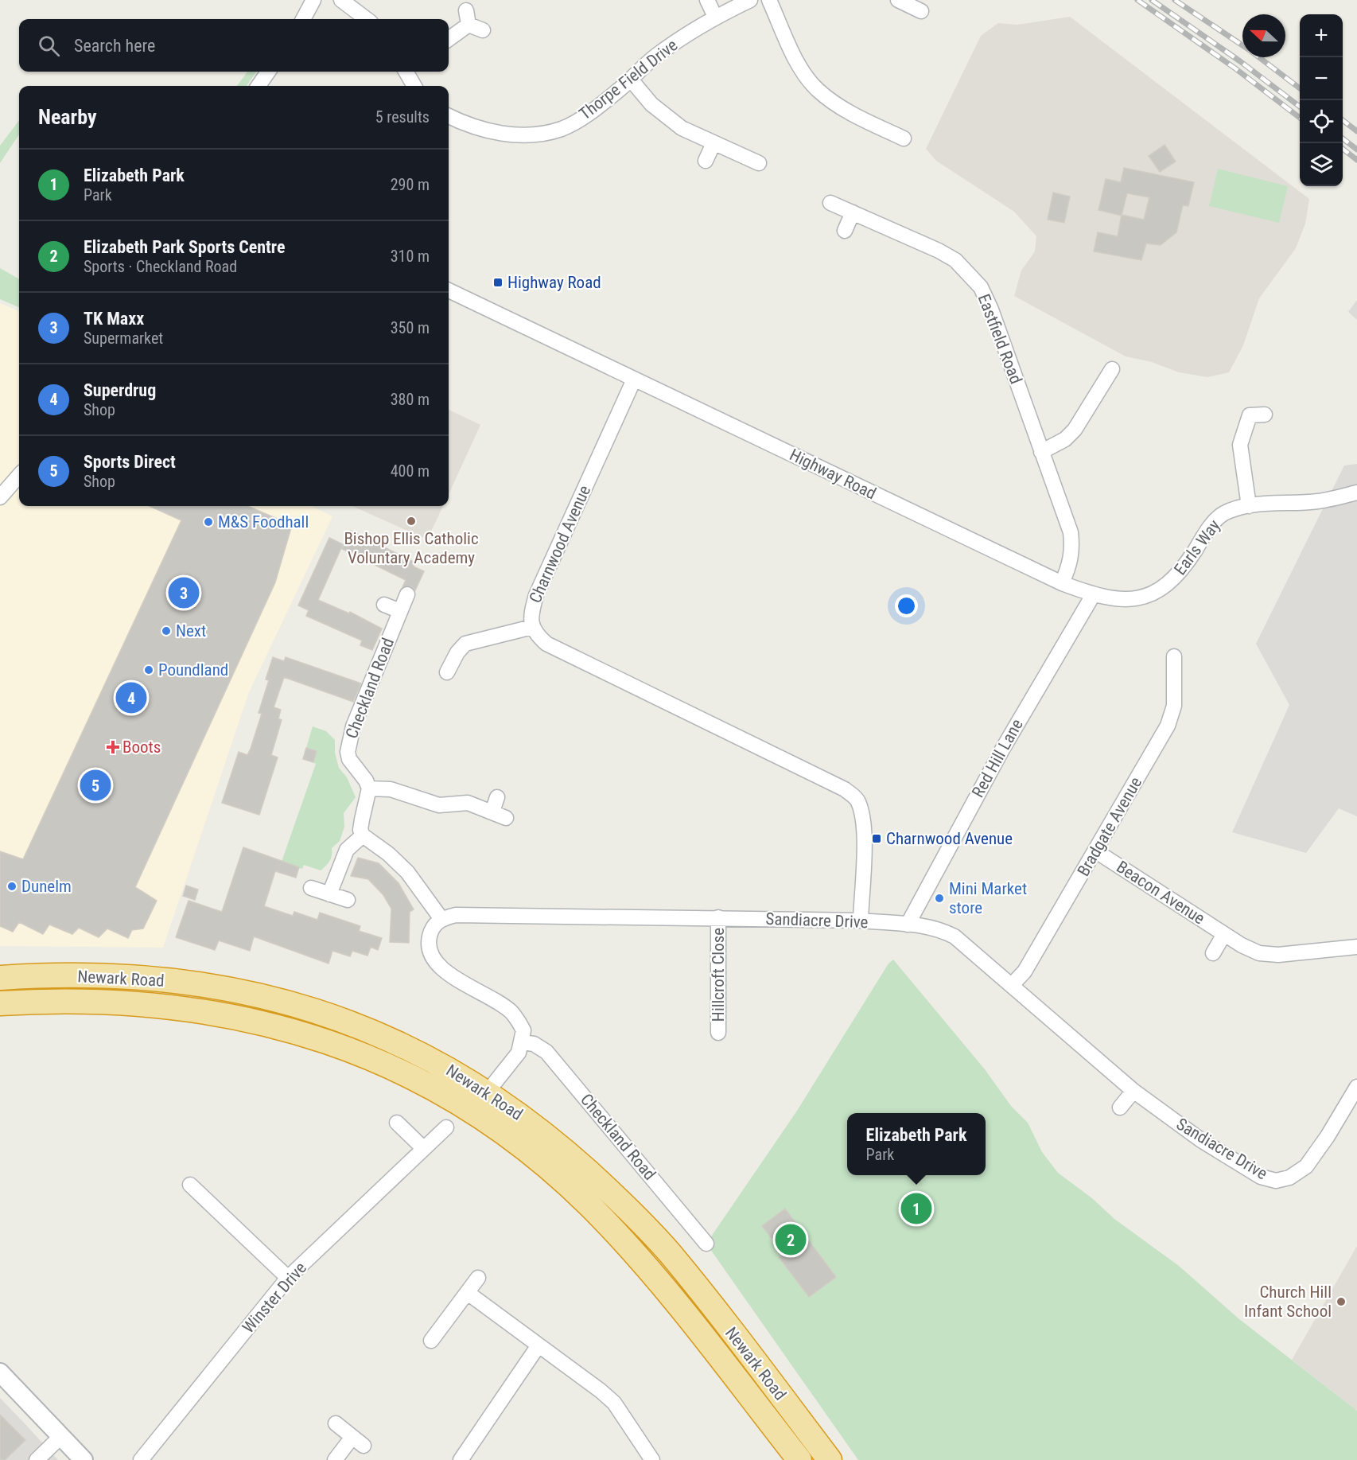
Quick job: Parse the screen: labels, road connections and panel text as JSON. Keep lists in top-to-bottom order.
{
  "streets": {
    "highway": ["Newark Road"],
    "street": [
      "Thorpe Field Drive",
      "Eastfield Road",
      "Highway Road",
      "Charnwood Avenue",
      "Earls Way",
      "Checkland Road",
      "Red Hill Lane",
      "Bradgate Avenue",
      "Beacon Avenue",
      "Sandiacre Drive",
      "Hillcroft Close",
      "Winster Drive"
    ]
  },
  "crossings": [
    ["Eastfield Road", "Highway Road"],
    ["Highway Road", "Charnwood Avenue"],
    ["Highway Road", "Earls Way"],
    ["Highway Road", "Red Hill Lane"],
    ["Charnwood Avenue", "Sandiacre Drive"],
    ["Earls Way", "Red Hill Lane"],
    ["Red Hill Lane", "Sandiacre Drive"],
    ["Bradgate Avenue", "Beacon Avenue"],
    ["Bradgate Avenue", "Sandiacre Drive"],
    ["Sandiacre Drive", "Hillcroft Close"]
  ],
  "places": {
    "transit": ["Highway Road", "Charnwood Avenue"],
    "other": [
      "Bishop Ellis Catholic Voluntary Academy",
      "M&S Foodhall",
      "Next",
      "Poundland",
      "Dunelm",
      "Mini Market store",
      "Church Hill Infant School"
    ],
    "health": ["Boots"]
  },
  "north": "left",
  "page": {
    "map_buttons": ["+", "−"],
    "search": "Search here",
    "heading": ["Nearby", "5 results"],
    "list": [
      {
        "mark": "1",
        "name": "Elizabeth Park",
        "note": "Park",
        "value": "290 m"
      },
      {
        "mark": "2",
        "name": "Elizabeth Park Sports Centre",
        "note": "Sports · Checkland Road",
        "value": "310 m"
      },
      {
        "mark": "3",
        "name": "TK Maxx",
        "note": "Supermarket",
        "value": "350 m"
      },
      {
        "mark": "4",
        "name": "Superdrug",
        "note": "Shop",
        "value": "380 m"
      },
      {
        "mark": "5",
        "name": "Sports Direct",
        "note": "Shop",
        "value": "400 m"
      }
    ],
    "pins": [
      "3",
      "4",
      "5",
      "1",
      "2"
    ],
    "popup": ["Elizabeth Park", "Park"]
  }
}
